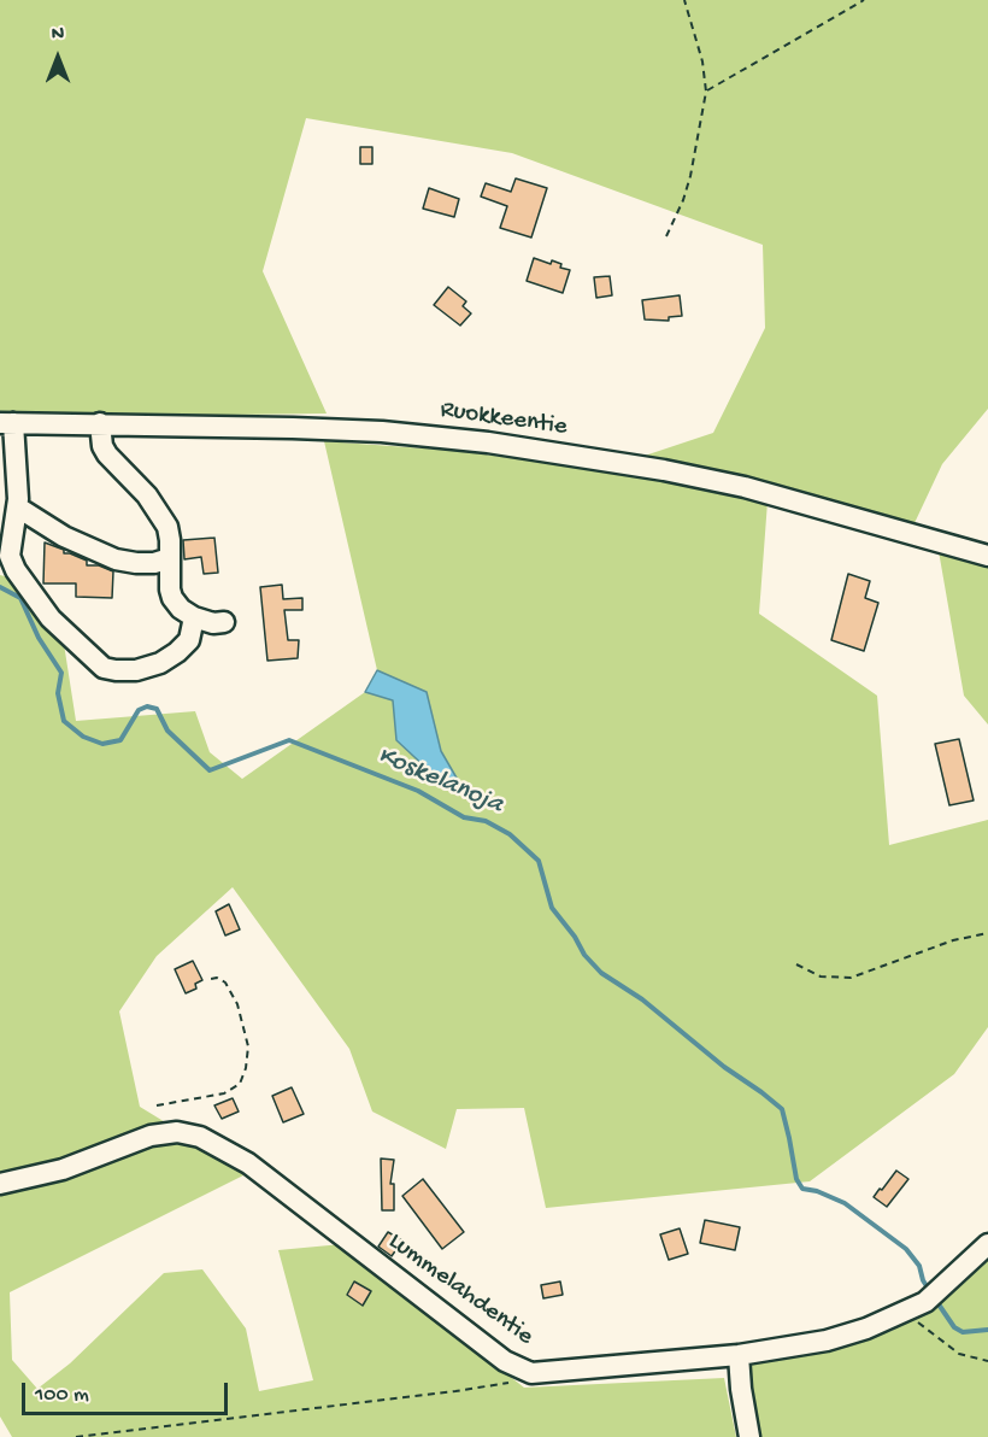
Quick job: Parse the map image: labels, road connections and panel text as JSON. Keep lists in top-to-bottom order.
{
  "streets": {
    "street": ["Ruokkeentie", "Lummelahdentie"]
  },
  "water": ["Koskelanoja"],
  "scale_bar": "100 m",
  "north": "top"
}
